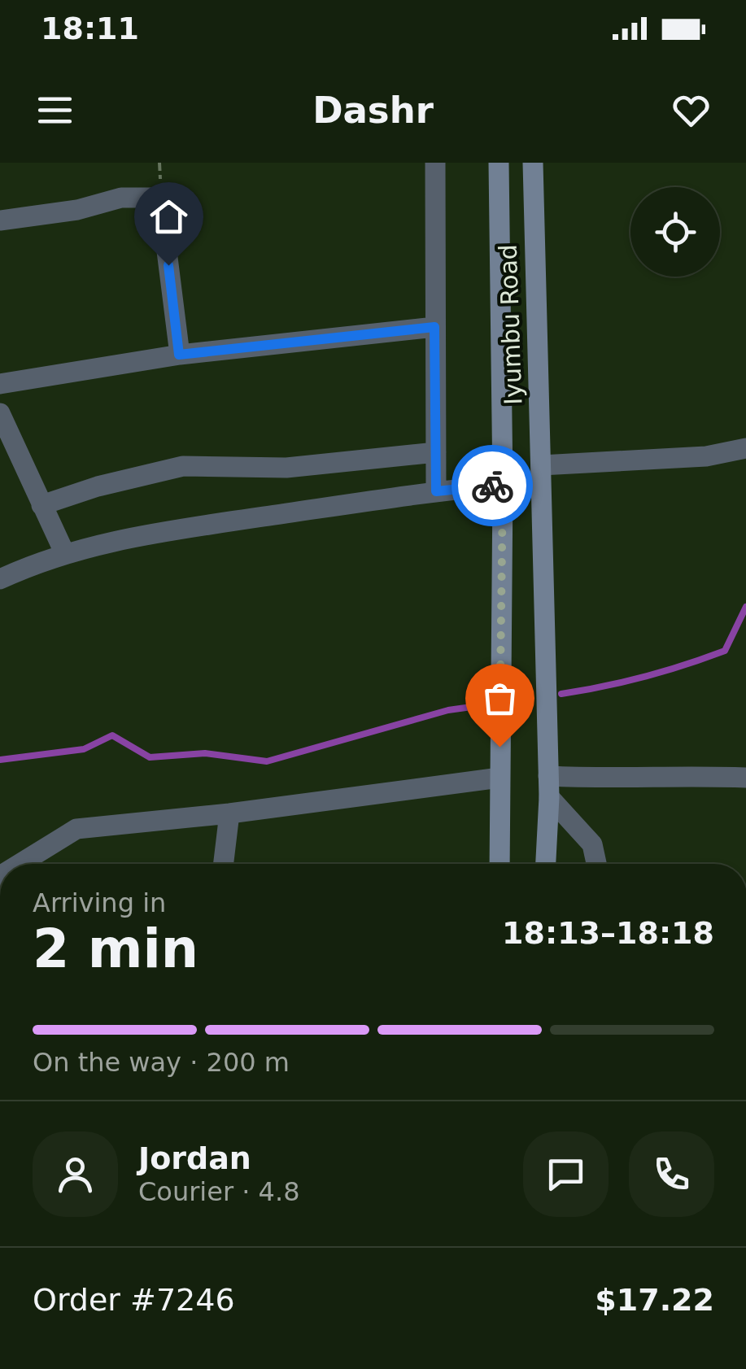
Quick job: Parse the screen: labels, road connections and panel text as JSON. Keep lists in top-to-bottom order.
{
  "streets": {
    "main road": ["Iyumbu Road"]
  },
  "page": {
    "status": "18:11",
    "header": "Dashr",
    "heading": ["2 min", "Arriving in", "18:13–18:18"],
    "panel": [
      "Jordan",
      "Courier · 4.8",
      "Order #7246",
      "$17.22"
    ],
    "bar": "On the way · 200 m"
  }
}
